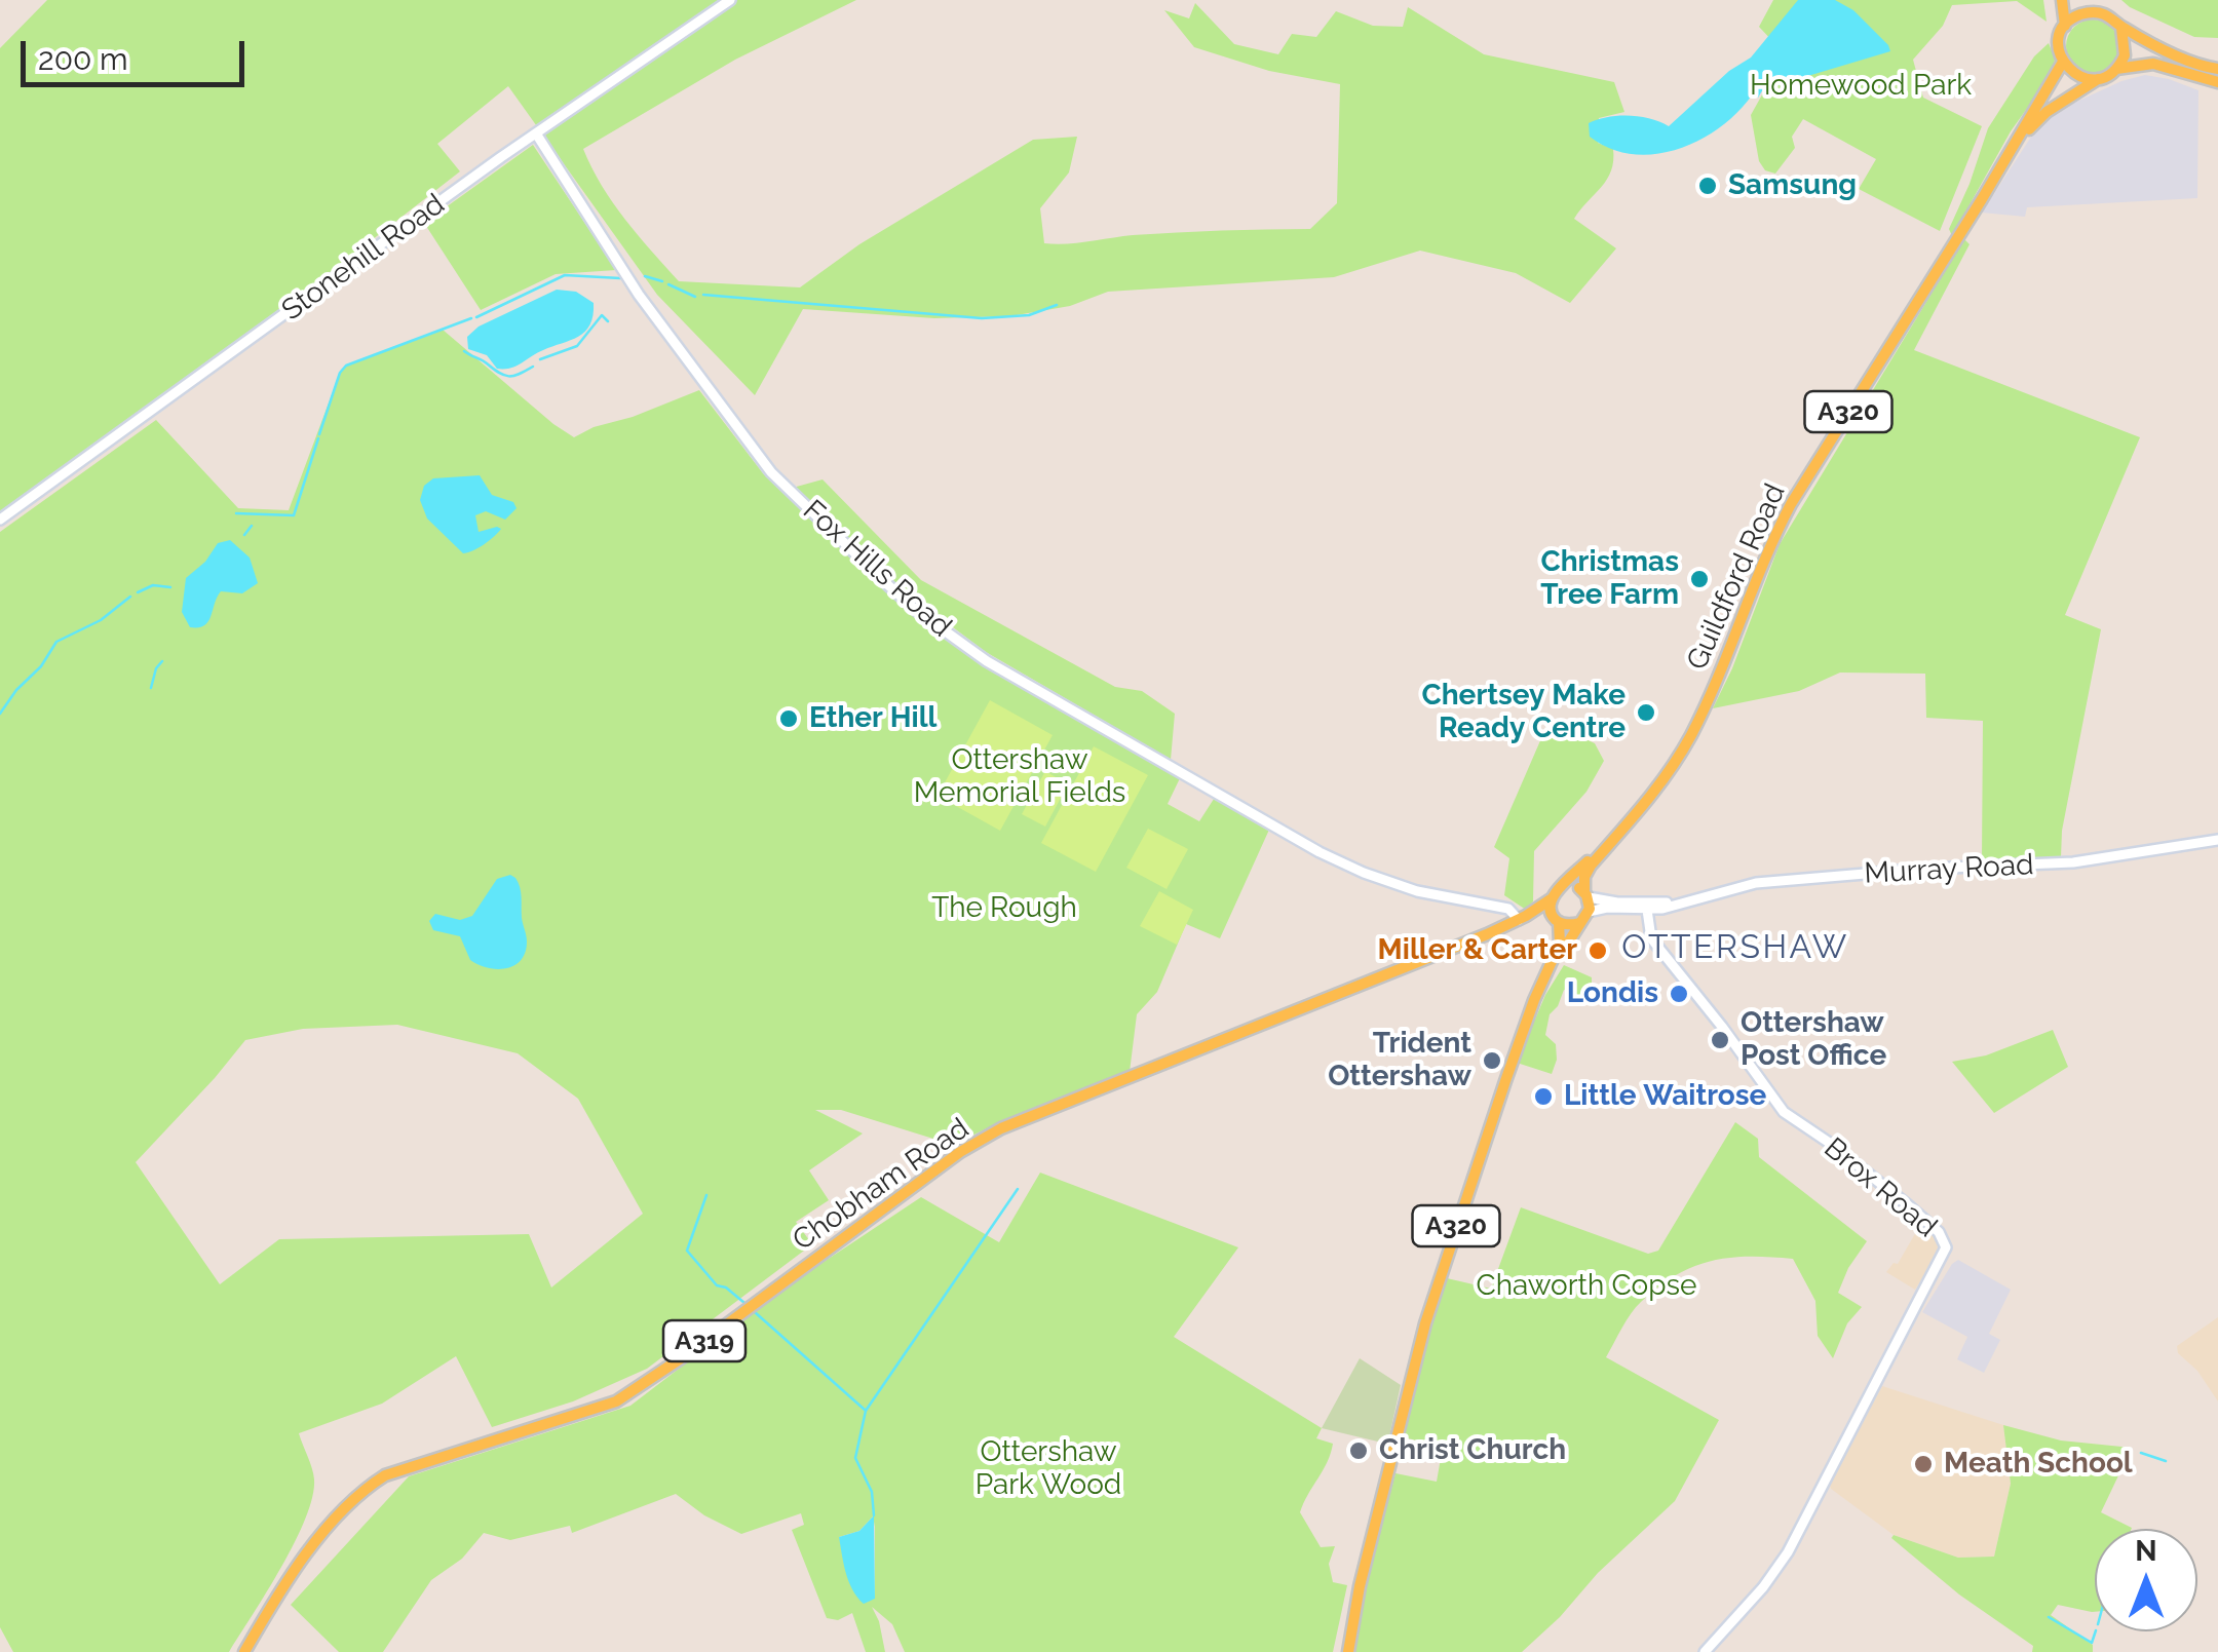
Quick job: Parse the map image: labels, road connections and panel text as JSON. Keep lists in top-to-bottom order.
{
  "streets": {
    "main road": [
      "A320",
      "Guildford Road",
      "Chobham Road",
      "A319"
    ],
    "street": [
      "Stonehill Road",
      "Fox Hills Road",
      "Murray Road",
      "Brox Road"
    ]
  },
  "crossings": [
    ["Stonehill Road", "Fox Hills Road"],
    ["A320", "Guildford Road"],
    ["A320", "Murray Road"],
    ["A320", "Chobham Road"],
    ["Fox Hills Road", "Chobham Road"],
    ["Guildford Road", "Murray Road"],
    ["Guildford Road", "Chobham Road"],
    ["Murray Road", "Chobham Road"],
    ["Murray Road", "Brox Road"]
  ],
  "districts": ["OTTERSHAW"],
  "parks": [
    "Homewood Park",
    "Ottershaw Memorial Fields",
    "The Rough",
    "Chaworth Copse",
    "Ottershaw Park Wood"
  ],
  "places": [
    "Samsung",
    "Christmas Tree Farm",
    "Chertsey Make Ready Centre",
    "Ether Hill",
    "Miller & Carter",
    "Londis",
    "Ottershaw Post Office",
    "Trident Ottershaw",
    "Little Waitrose",
    "Christ Church",
    "Meath School"
  ],
  "scale_bar": "200 m",
  "north": "top"
}
